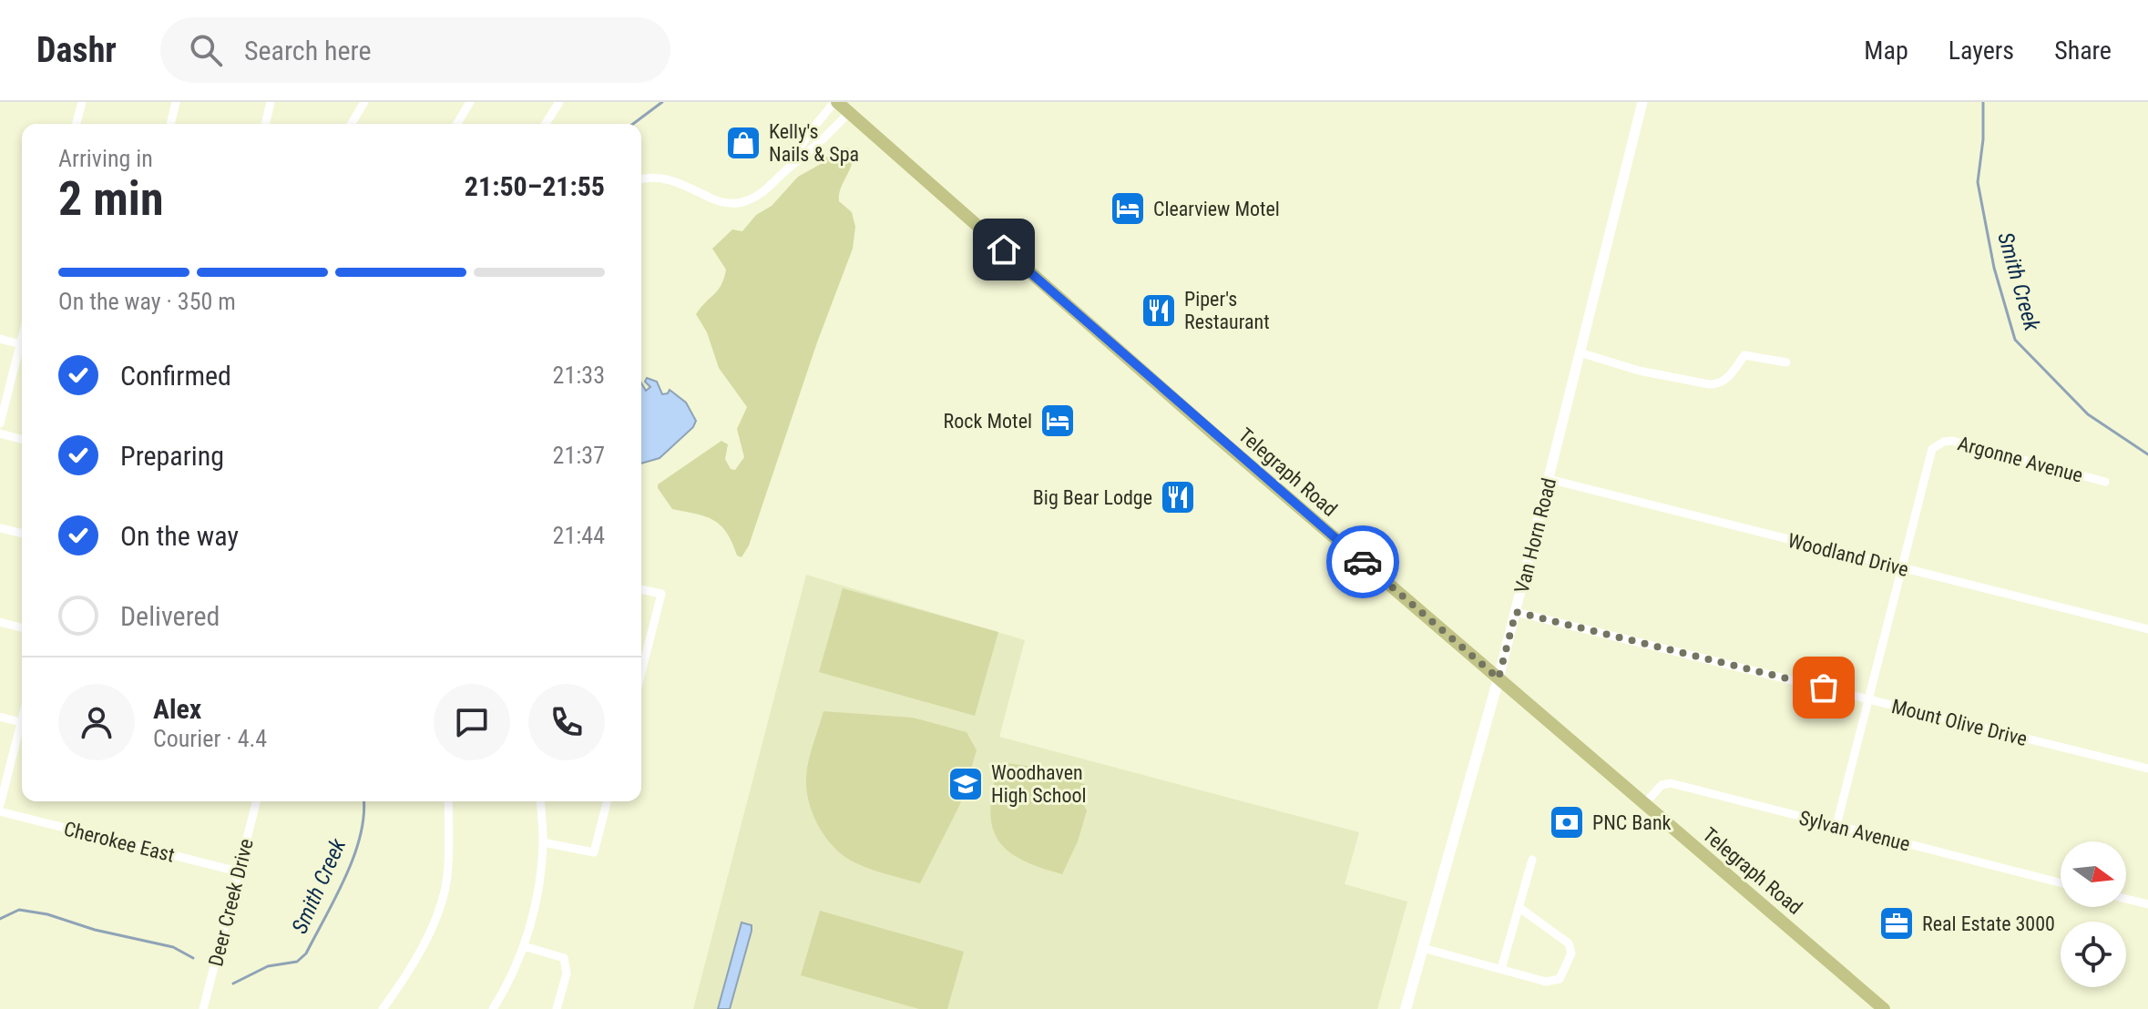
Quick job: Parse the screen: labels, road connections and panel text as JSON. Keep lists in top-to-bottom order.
{
  "streets": {
    "main road": ["Telegraph Road", "Van Horn Road"],
    "street": [
      "Argonne Avenue",
      "Woodland Drive",
      "Mount Olive Drive",
      "Sylvan Avenue",
      "Cherokee East",
      "Deer Creek Drive"
    ]
  },
  "crossings": [
    ["Argonne Avenue", "Woodland Drive"],
    ["Telegraph Road", "Van Horn Road"],
    ["Telegraph Road", "Sylvan Avenue"],
    ["Van Horn Road", "Woodland Drive"],
    ["Van Horn Road", "Mount Olive Drive"],
    ["Cherokee East", "Deer Creek Drive"]
  ],
  "water": ["Smith Creek"],
  "places": {
    "shop": ["Kelly's Nails & Spa"],
    "hotel": ["Clearview Motel", "Rock Motel"],
    "restaurant": ["Piper's Restaurant", "Big Bear Lodge"],
    "school or university": ["Woodhaven High School"],
    "bank": ["PNC Bank"],
    "office": ["Real Estate 3000"]
  },
  "north": "right",
  "page": {
    "header": "Dashr",
    "search": "Search here",
    "nav": ["Map", "Layers", "Share"],
    "heading": ["2 min", "Arriving in", "21:50–21:55"],
    "panel": ["Alex", "Courier · 4.4"],
    "bar": "On the way · 350 m",
    "list": [
      ["Confirmed", "21:33"],
      ["Preparing", "21:37"],
      ["On the way", "21:44"],
      "Delivered"
    ]
  }
}
